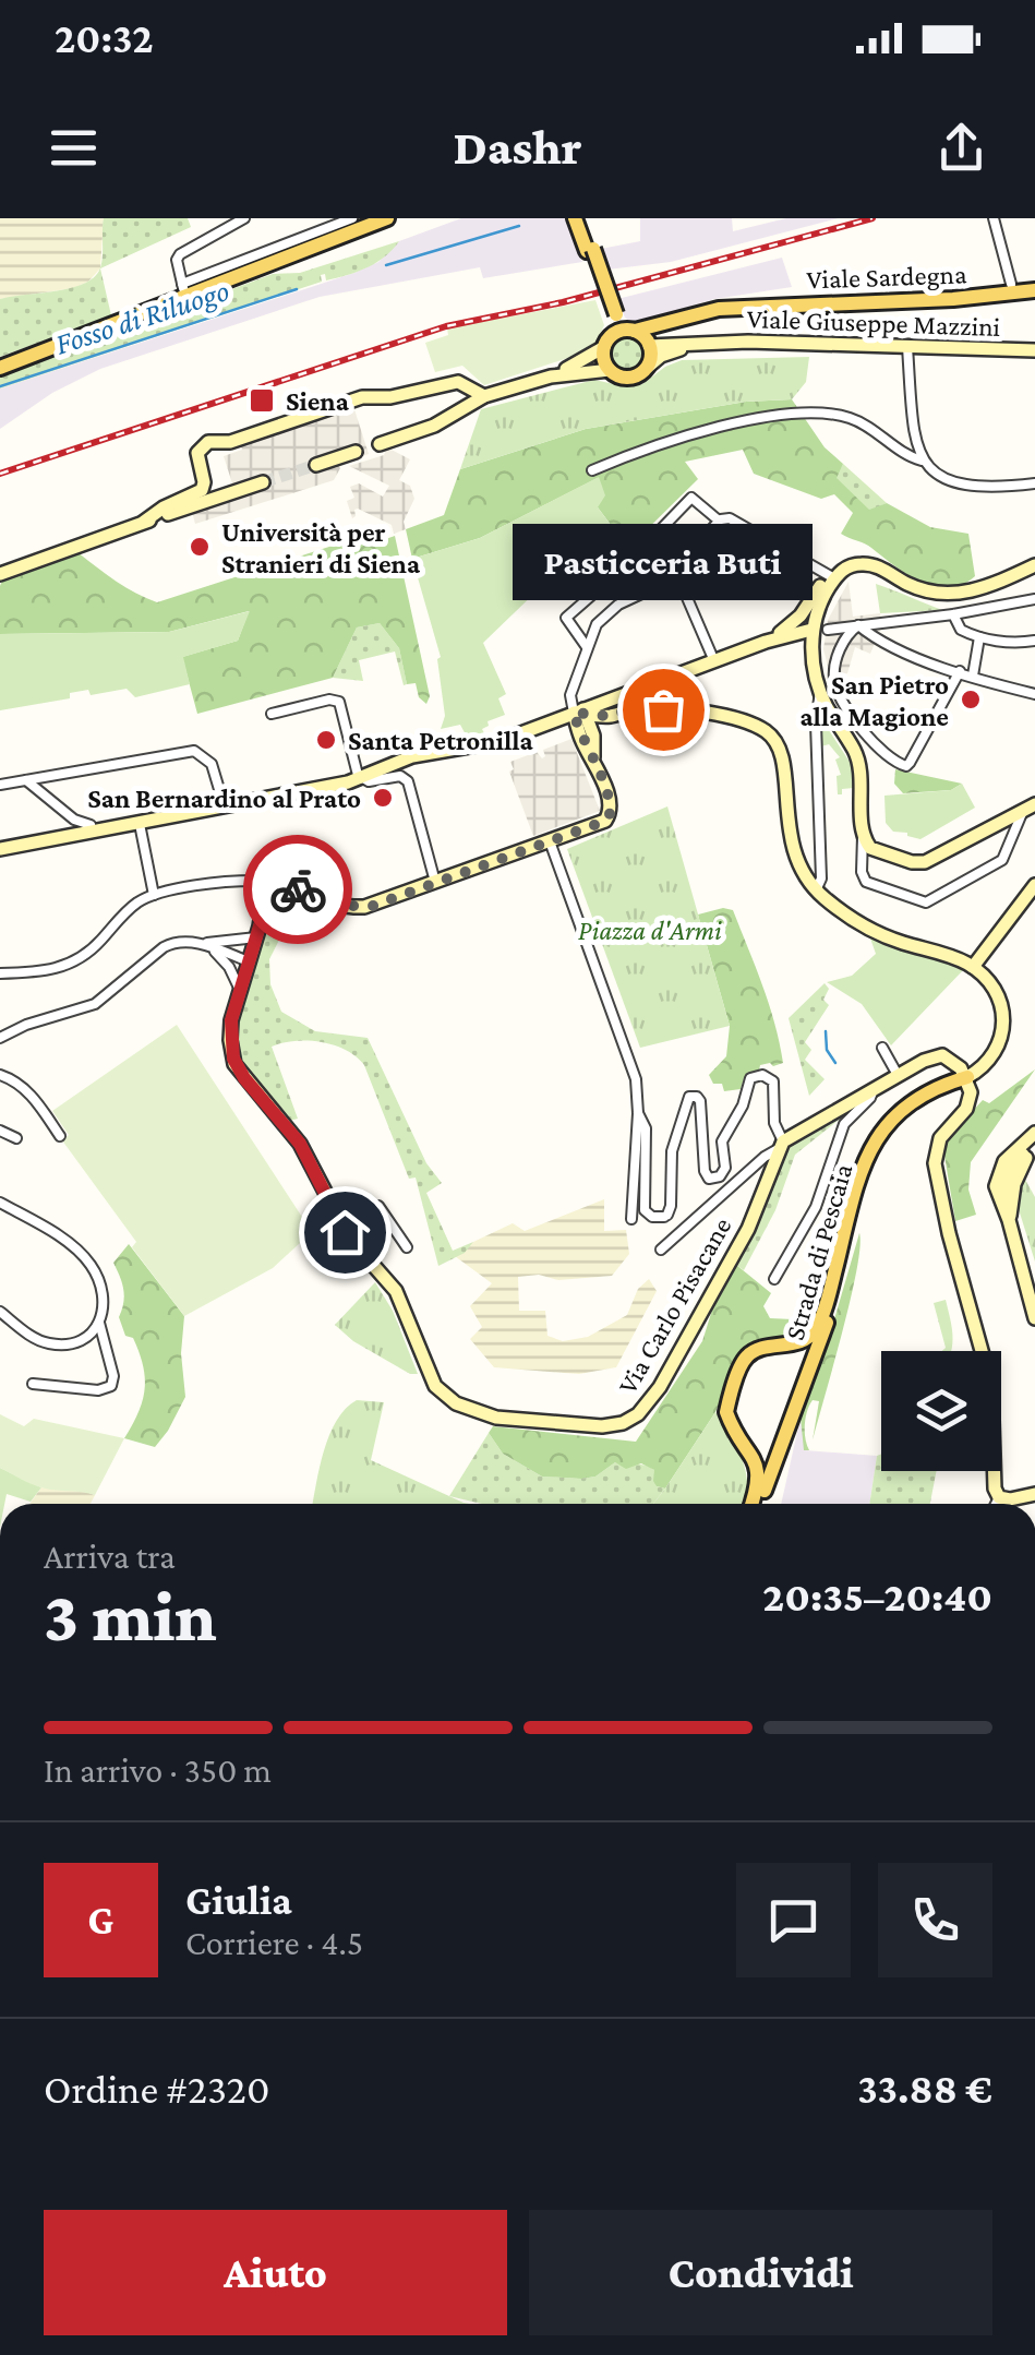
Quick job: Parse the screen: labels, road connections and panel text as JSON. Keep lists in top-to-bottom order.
{
  "streets": {
    "main road": ["Viale Sardegna", "Viale Giuseppe Mazzini", "Strada di Pescaia"],
    "street": ["Via Carlo Pisacane"]
  },
  "crossings": [
    ["Viale Sardegna", "Viale Giuseppe Mazzini"]
  ],
  "water": ["Fosso di Riluogo"],
  "parks": ["Piazza d'Armi"],
  "places": {
    "transit": ["Siena"],
    "other": [
      "Università per Stranieri di Siena",
      "San Pietro alla Magione",
      "Pasticceria Buti",
      "Santa Petronilla",
      "San Bernardino al Prato"
    ]
  },
  "page": {
    "status": "20:32",
    "header": "Dashr",
    "bubble": "Pasticceria Buti",
    "heading": ["3 min", "Arriva tra", "20:35–20:40"],
    "panel": [
      "Giulia",
      "Corriere · 4.5",
      "Ordine #2320",
      "33.88 €"
    ],
    "bar": "In arrivo · 350 m",
    "round": "G",
    "buttons": ["Aiuto", "Condividi"]
  }
}
